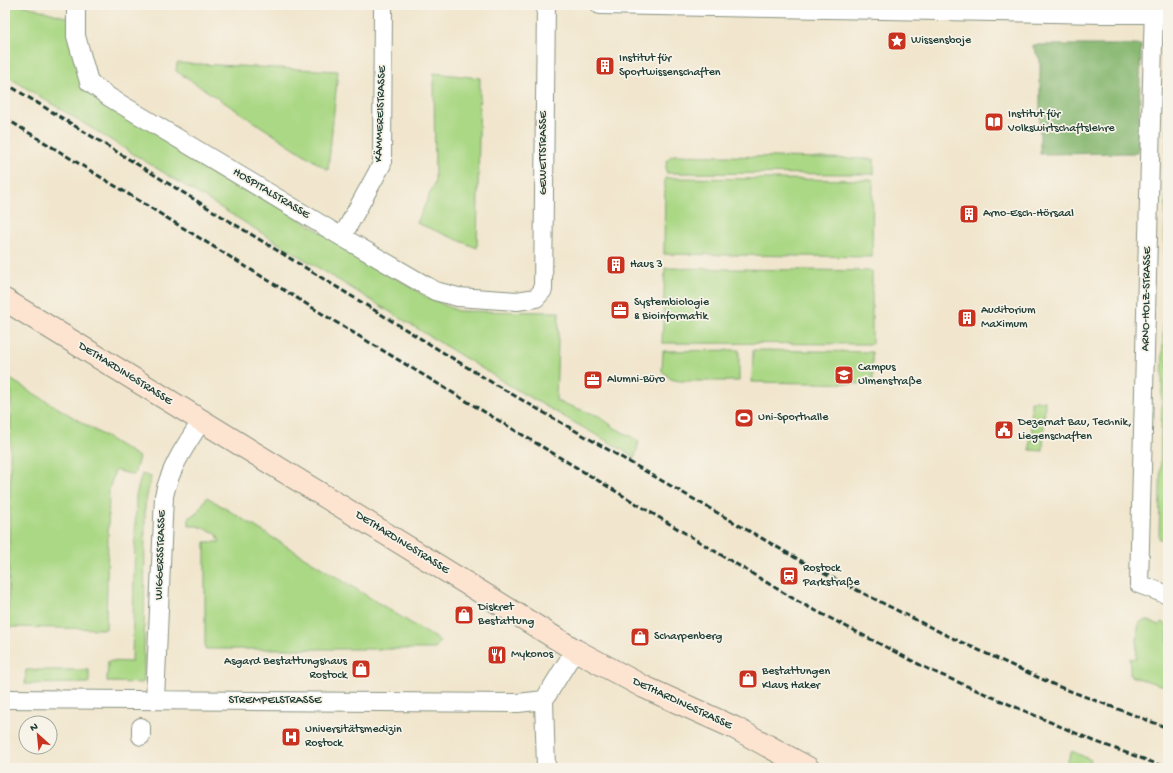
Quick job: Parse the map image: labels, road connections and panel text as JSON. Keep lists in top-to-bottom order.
{
  "streets": {
    "street": [
      "KÄMMEREISTRASSE",
      "GEWETTSTRASSE",
      "HOSPITALSTRASSE",
      "ARNO-HOLZ-STRASSE",
      "DETHARDINGSTRASSE",
      "WIGGERSSTRASSE",
      "STREMPELSTRASSE"
    ]
  },
  "crossings": [
    ["KÄMMEREISTRASSE", "HOSPITALSTRASSE"],
    ["GEWETTSTRASSE", "HOSPITALSTRASSE"],
    ["DETHARDINGSTRASSE", "WIGGERSSTRASSE"],
    ["WIGGERSSTRASSE", "STREMPELSTRASSE"]
  ],
  "places": {
    "place": ["Wissensboje"],
    "building": [
      "Institut für Sportwissenschaften",
      "Arno-Esch-Hörsaal",
      "Haus 3",
      "Auditorium Maximum"
    ],
    "library": ["Institut für Volkswirtschaftslehre"],
    "office": ["Systembiologie & Bioinformatik", "Alumni-Büro"],
    "school or university": ["Campus Ulmenstraße"],
    "sports": ["Uni-Sporthalle"],
    "public building": ["Dezernat Bau, Technik, Liegenschaften"],
    "station": ["Rostock Parkstraße"],
    "shop": [
      "Diskret Bestattung",
      "Scharpenberg",
      "Asgard Bestattungshaus Rostock",
      "Bestattungen Klaus Haker"
    ],
    "restaurant": ["Mykonos"],
    "hospital": ["Universitätsmedizin Rostock"]
  },
  "north": "top left"
}
